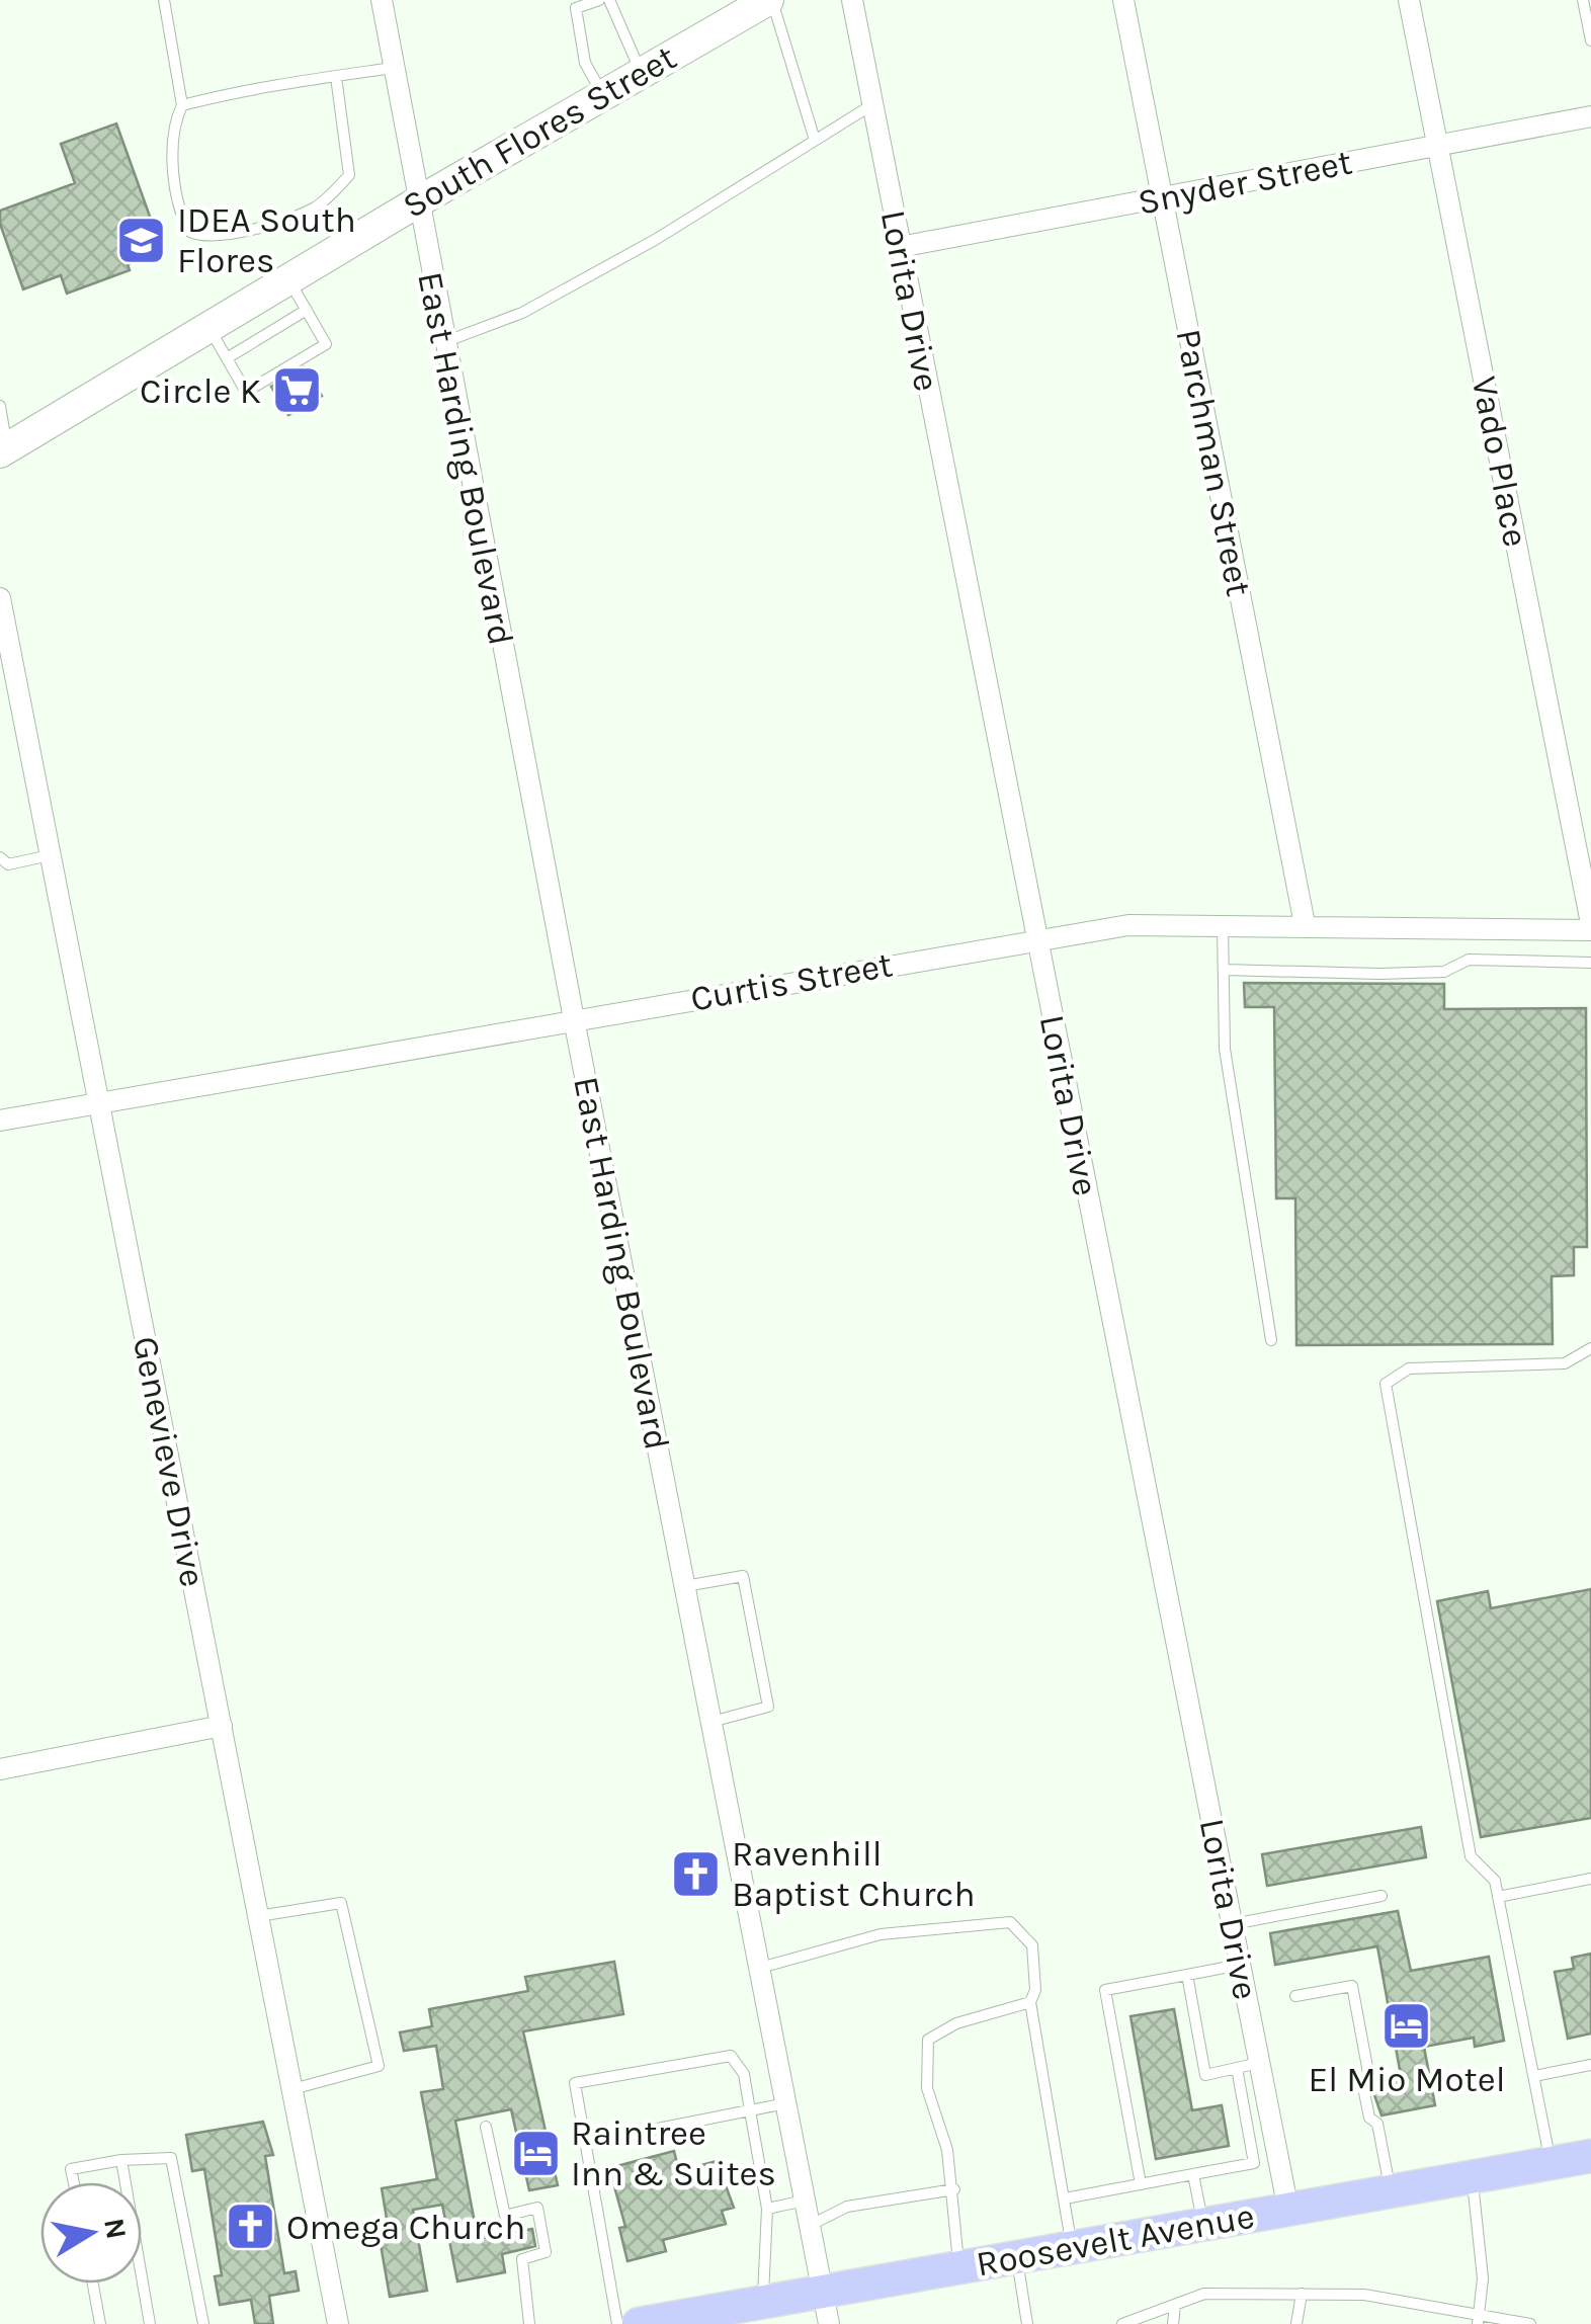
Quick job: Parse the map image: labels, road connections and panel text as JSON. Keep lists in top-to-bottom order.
{
  "streets": {
    "main road": ["South Flores Street", "Roosevelt Avenue"],
    "street": [
      "Snyder Street",
      "Lorita Drive",
      "East Harding Boulevard",
      "Vado Place",
      "Parchman Street",
      "Curtis Street",
      "Genevieve Drive"
    ]
  },
  "crossings": [
    ["South Flores Street", "East Harding Boulevard"],
    ["Snyder Street", "Lorita Drive"],
    ["Snyder Street", "Vado Place"],
    ["Snyder Street", "Parchman Street"],
    ["Lorita Drive", "Curtis Street"],
    ["Lorita Drive", "Roosevelt Avenue"],
    ["East Harding Boulevard", "Curtis Street"],
    ["East Harding Boulevard", "Roosevelt Avenue"],
    ["Vado Place", "Curtis Street"],
    ["Parchman Street", "Curtis Street"],
    ["Curtis Street", "Genevieve Drive"]
  ],
  "places": {
    "school or university": ["IDEA South Flores"],
    "supermarket": ["Circle K"],
    "church": ["Ravenhill Baptist Church", "Omega Church"],
    "hotel": ["El Mio Motel", "Raintree Inn & Suites"]
  },
  "north": "right"
}
